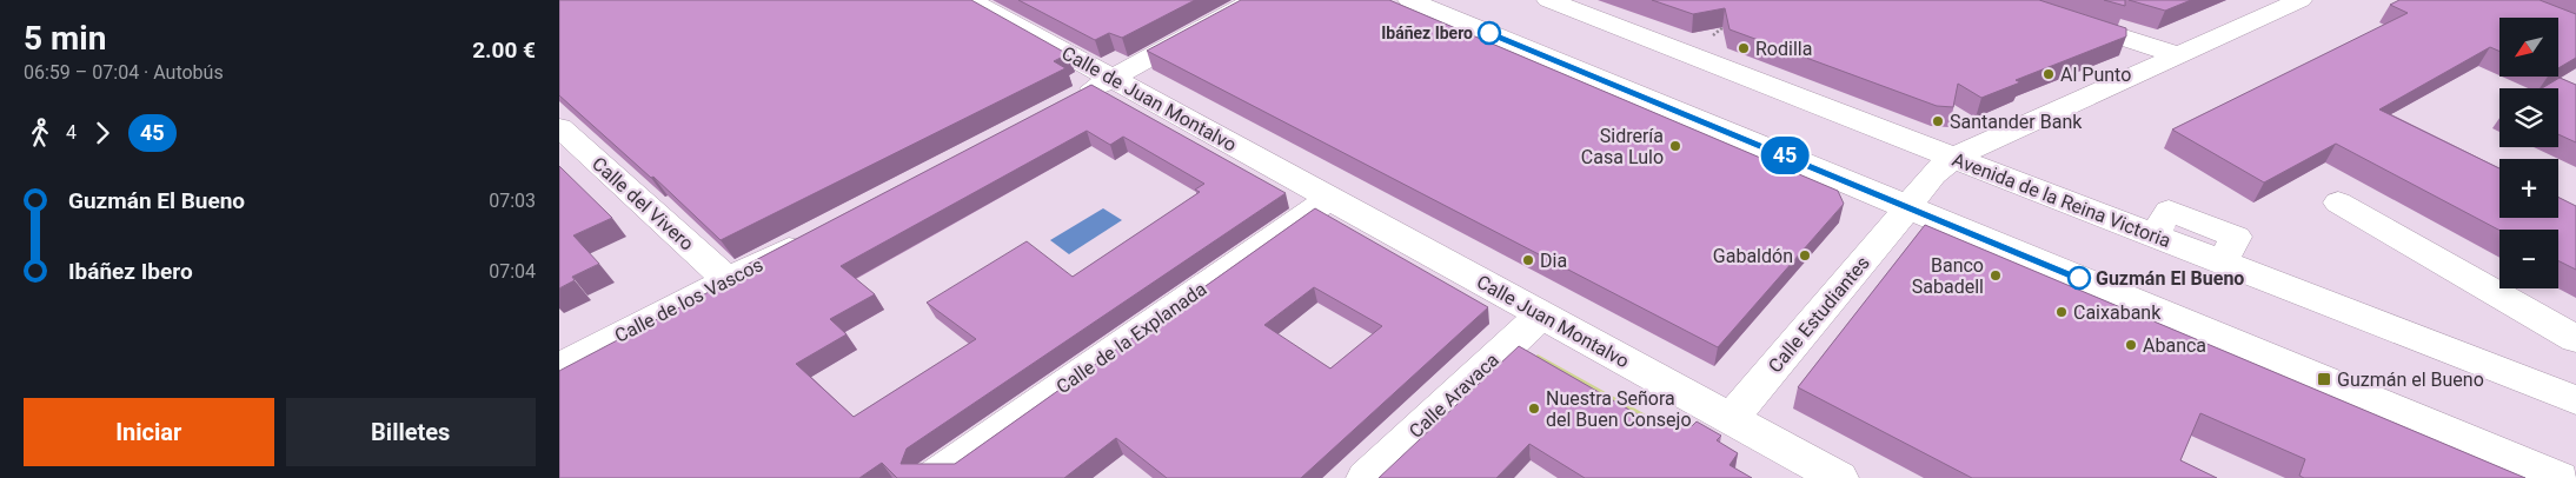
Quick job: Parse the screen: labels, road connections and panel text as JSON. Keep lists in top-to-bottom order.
{
  "streets": {
    "street": [
      "Calle de Juan Montalvo",
      "Avenida de la Reina Victoria",
      "Calle del Vivero",
      "Calle de los Vascos",
      "Calle Estudiantes",
      "Calle Juan Montalvo",
      "Calle de la Explanada",
      "Calle Aravaca"
    ]
  },
  "crossings": [
    ["Calle de Juan Montalvo", "Calle Juan Montalvo"],
    ["Calle de Juan Montalvo", "Calle de la Explanada"],
    ["Avenida de la Reina Victoria", "Calle Estudiantes"],
    ["Calle del Vivero", "Calle de los Vascos"],
    ["Calle Estudiantes", "Calle Juan Montalvo"],
    ["Calle Juan Montalvo", "Calle de la Explanada"],
    ["Calle Juan Montalvo", "Calle Aravaca"]
  ],
  "places": {
    "other": [
      "Ibáñez Ibero",
      "Rodilla",
      "Al Punto",
      "Santander Bank",
      "Sidrería Casa Lulo",
      "Gabaldón",
      "Dia",
      "Banco Sabadell",
      "Guzmán El Bueno",
      "Caixabank",
      "Abanca",
      "Nuestra Señora del Buen Consejo"
    ],
    "transit": ["Guzmán el Bueno"]
  },
  "lines": ["bus line 45"],
  "north": "bottom left",
  "page": {
    "heading": ["5 min", "06:59 – 07:04 · Autobús", "2.00 €"],
    "on_map": "45",
    "map_buttons": ["+", "−"],
    "legs": ["4", "45"],
    "list": [
      {
        "name": "Guzmán El Bueno",
        "value": "07:03"
      },
      {
        "name": "Ibáñez Ibero",
        "value": "07:04"
      }
    ],
    "buttons": ["Iniciar", "Billetes"]
  }
}
